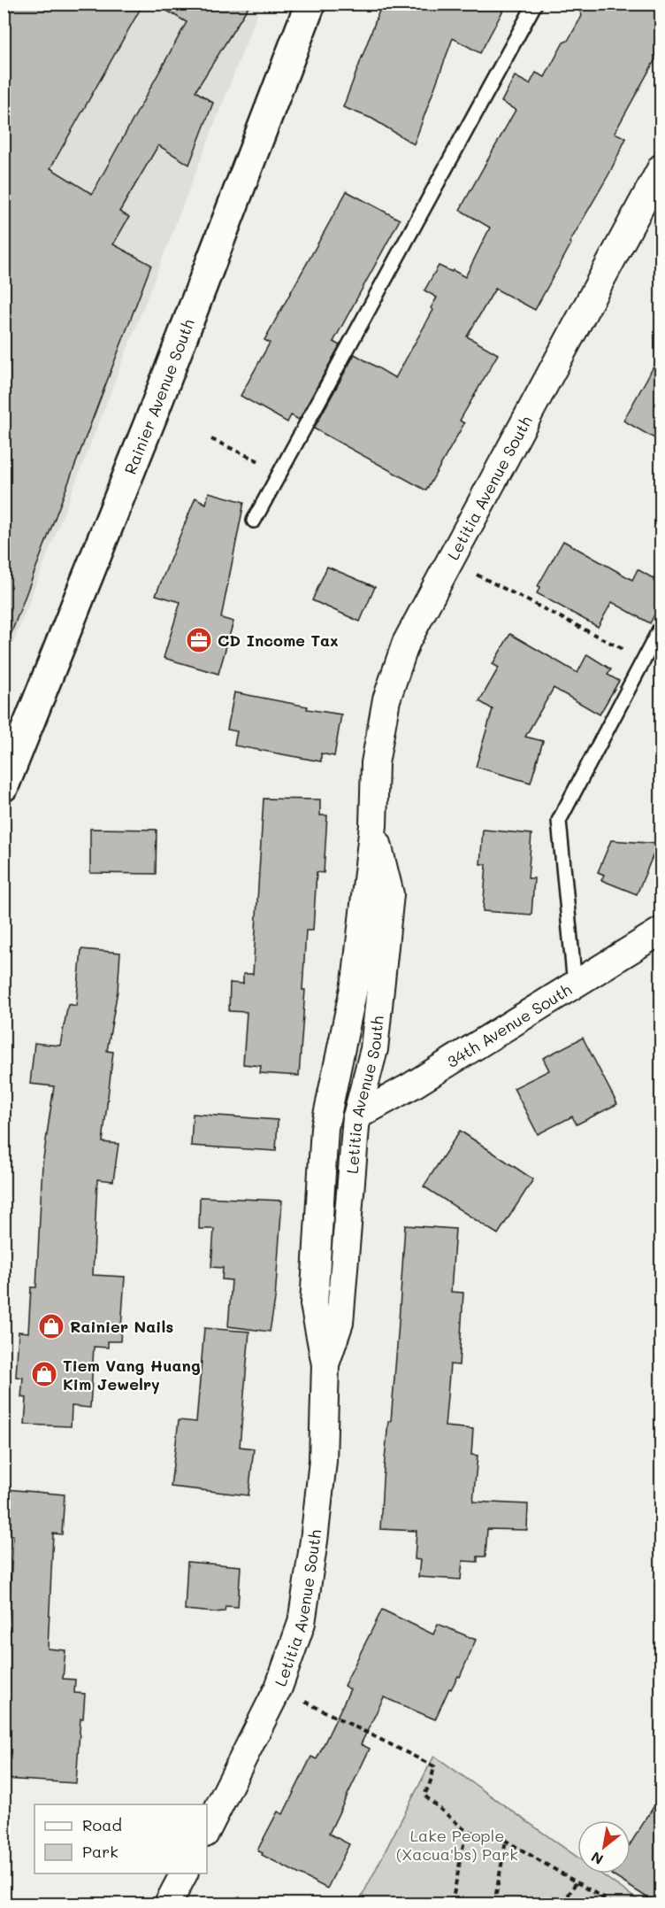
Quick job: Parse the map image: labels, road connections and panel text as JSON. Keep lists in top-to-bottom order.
{
  "streets": {
    "main road": ["Rainier Avenue South"],
    "street": ["Letitia Avenue South", "34th Avenue South"]
  },
  "crossings": [
    ["Letitia Avenue South", "34th Avenue South"]
  ],
  "parks": ["Lake People (Xacua'bs) Park"],
  "places": {
    "office": ["CD Income Tax"],
    "shop": ["Rainier Nails", "Tiem Vang Huang Kim Jewelry"]
  },
  "legend": ["Road", "Park"],
  "north": "bottom left"
}
